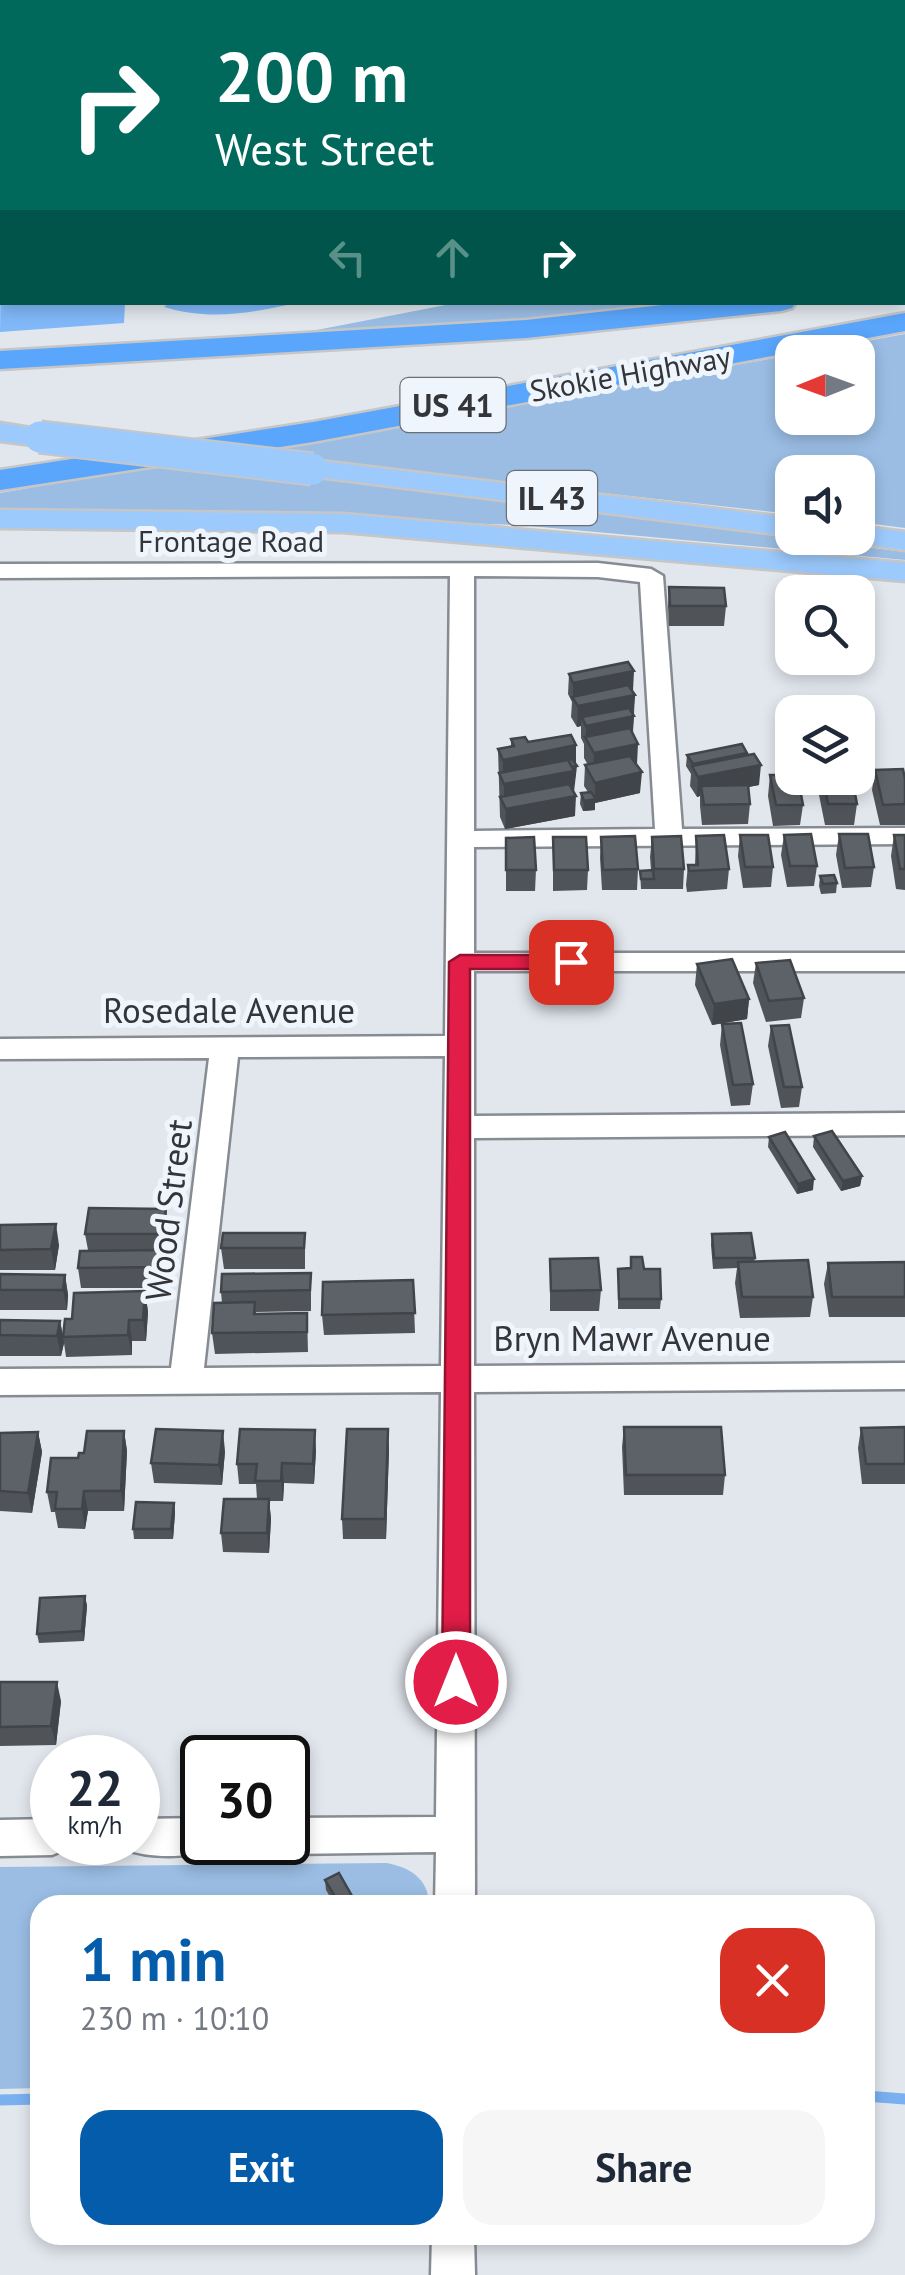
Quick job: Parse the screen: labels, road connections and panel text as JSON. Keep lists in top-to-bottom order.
{
  "streets": {
    "highway": ["Skokie Highway", "US 41"],
    "main road": ["IL 43"],
    "street": [
      "Frontage Road",
      "Rosedale Avenue",
      "Wood Street",
      "Bryn Mawr Avenue"
    ]
  },
  "crossings": [
    ["Rosedale Avenue", "Wood Street"],
    ["Wood Street", "Bryn Mawr Avenue"]
  ],
  "north": "left",
  "page": {
    "turn": ["200 m", "West Street"],
    "speed": "22 km/h",
    "limit": "30",
    "heading": ["1 min", "230 m · 10:10"],
    "buttons": ["Exit", "Share"]
  }
}
